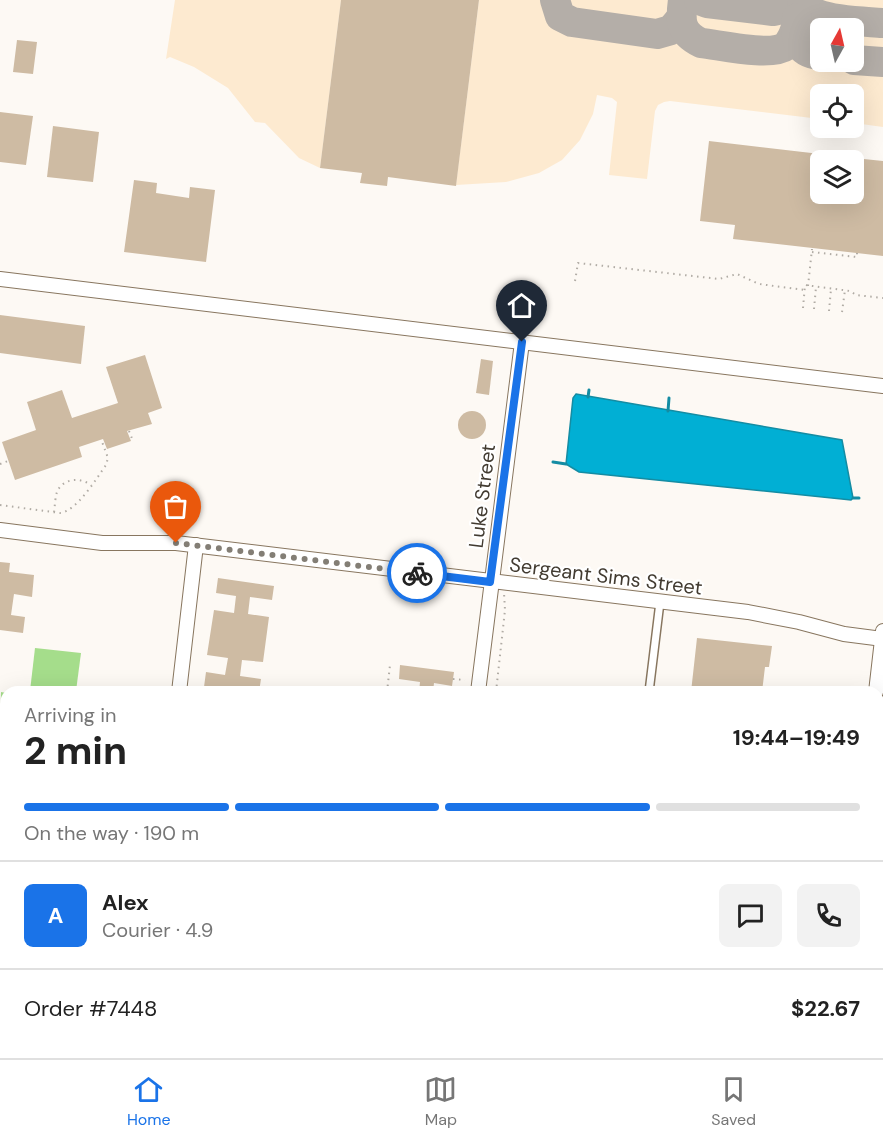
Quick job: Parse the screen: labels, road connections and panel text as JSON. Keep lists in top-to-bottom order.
{
  "streets": {
    "street": ["Luke Street", "Sergeant Sims Street"]
  },
  "crossings": [
    ["Luke Street", "Sergeant Sims Street"]
  ],
  "north": "top",
  "page": {
    "heading": ["2 min", "Arriving in", "19:44–19:49"],
    "panel": [
      "Alex",
      "Courier · 4.9",
      "Order #7448",
      "$22.67"
    ],
    "bar": "On the way · 190 m",
    "round": "A",
    "tabs": ["Home", "Map", "Saved"]
  }
}
